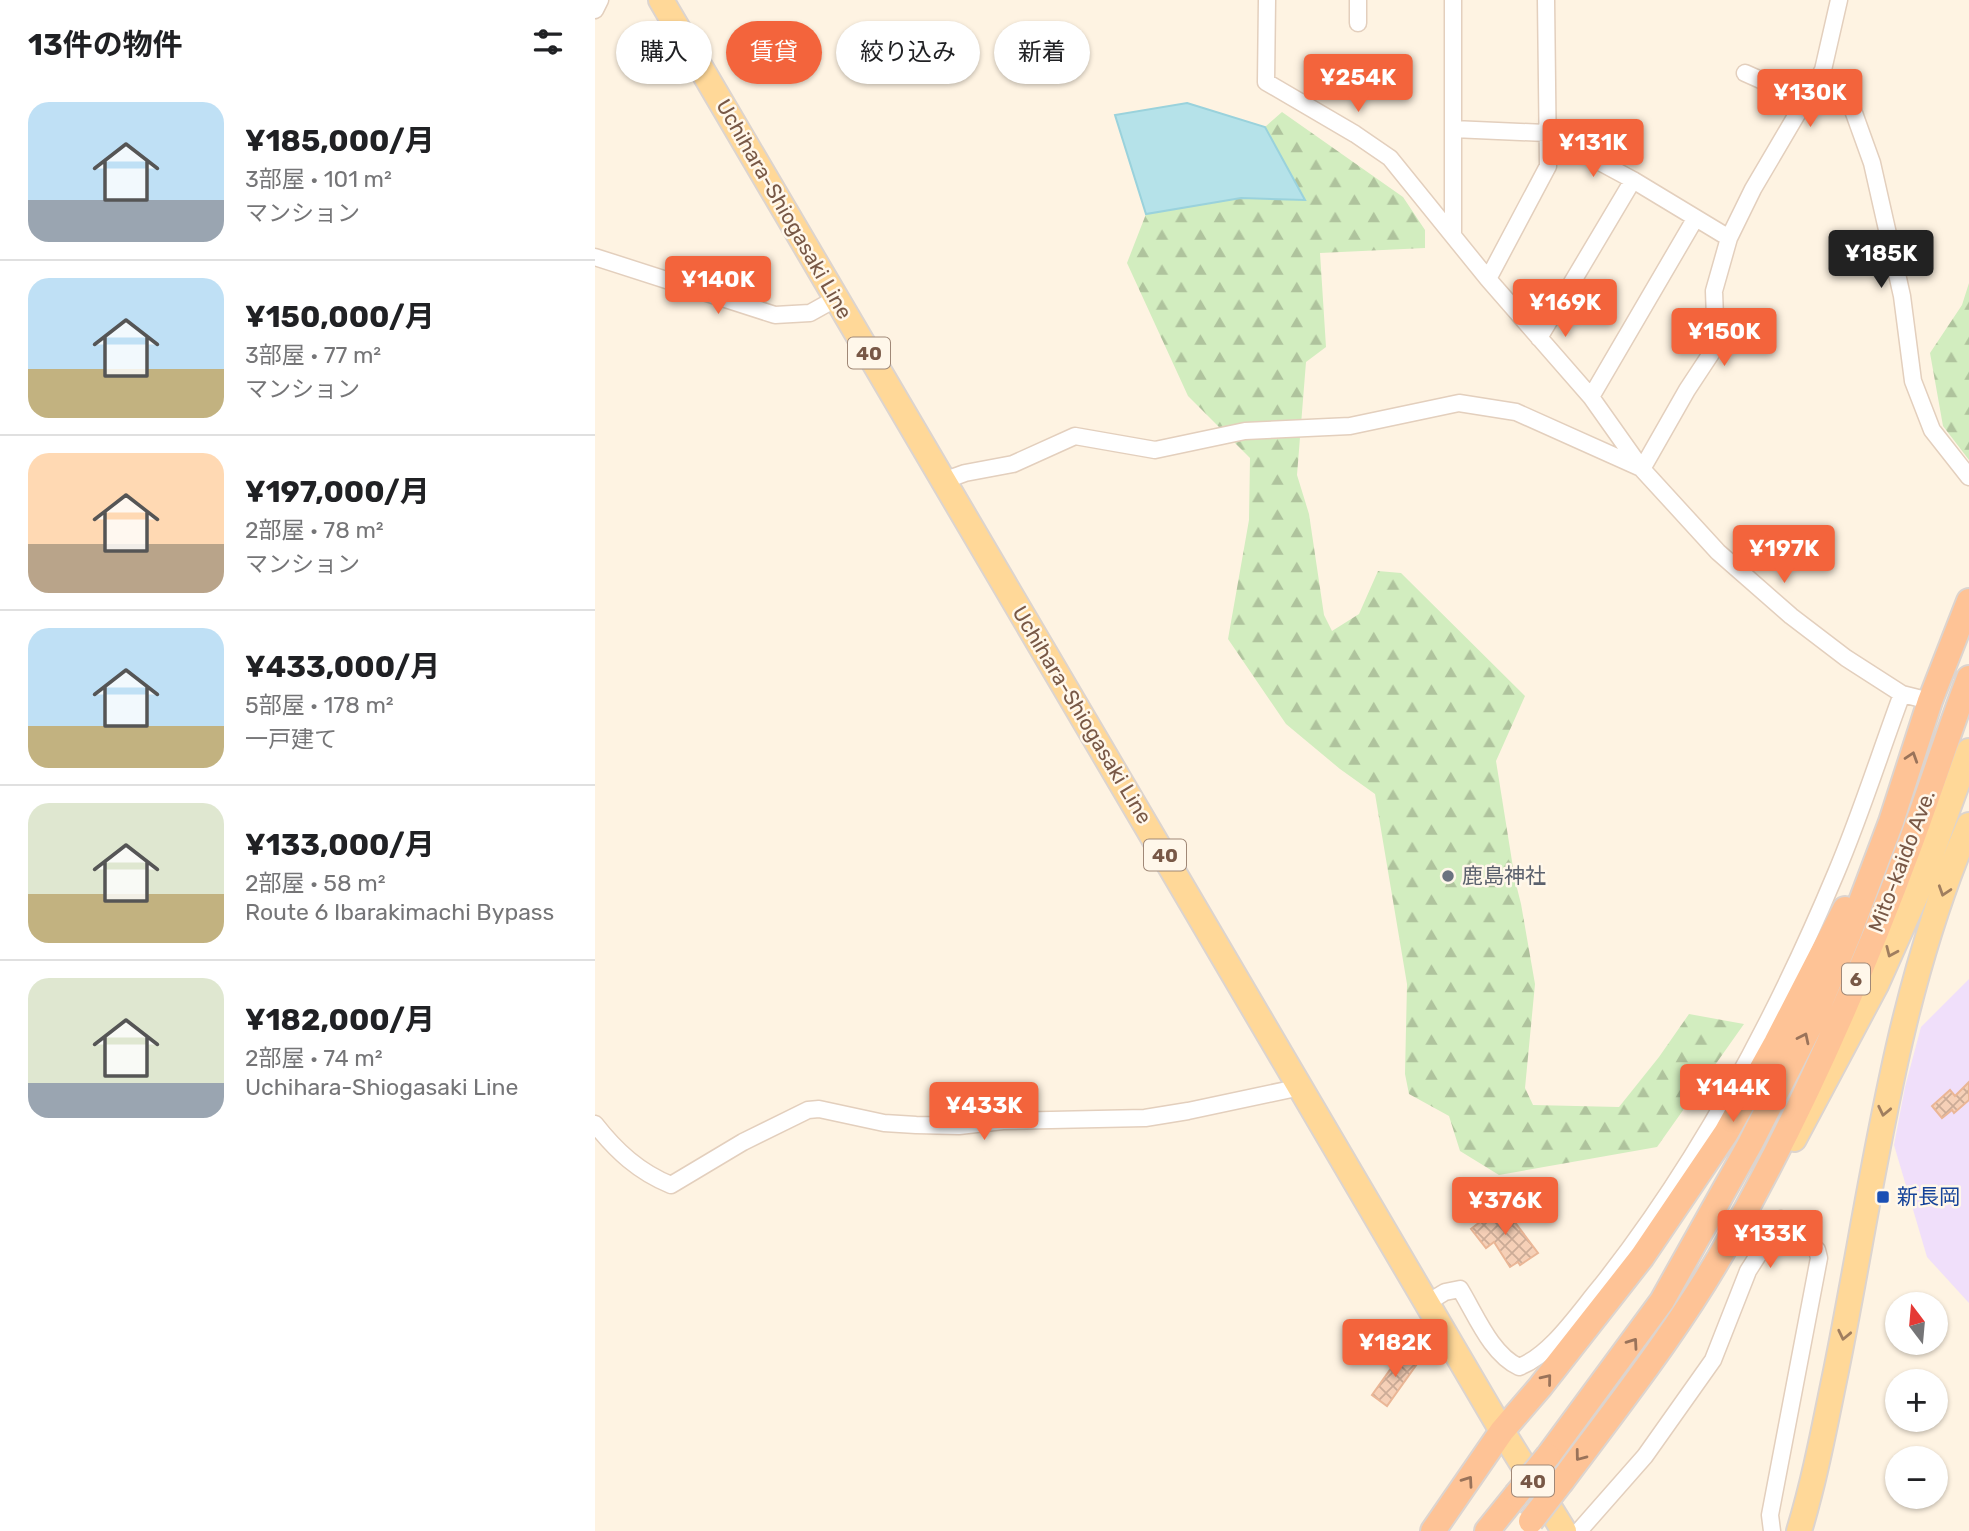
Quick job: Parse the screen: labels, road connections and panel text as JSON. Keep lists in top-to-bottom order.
{
  "streets": {
    "highway": ["Mito-kaido Ave.", "6"],
    "main road": ["Uchihara-Shiogasaki Line", "40"]
  },
  "crossings": [
    ["Uchihara-Shiogasaki Line", "40"],
    ["Mito-kaido Ave.", "6"]
  ],
  "places": {
    "other": ["鹿島神社"],
    "transit": ["新長岡"]
  },
  "north": "top",
  "page": {
    "heading": "13件の物件",
    "chip": [
      "購入",
      "賃貸",
      "絞り込み",
      "新着"
    ],
    "price": [
      "¥254K",
      "¥130K",
      "¥131K",
      "¥185K",
      "¥140K",
      "¥169K",
      "¥150K",
      "¥197K",
      "¥144K",
      "¥433K",
      "¥376K",
      "¥133K",
      "¥182K"
    ],
    "list": [
      {
        "name": "¥185,000/月",
        "note": "3部屋 · 101 m² · マンション"
      },
      {
        "name": "¥150,000/月",
        "note": "3部屋 · 77 m² · マンション"
      },
      {
        "name": "¥197,000/月",
        "note": "2部屋 · 78 m² · マンション"
      },
      {
        "name": "¥433,000/月",
        "note": "5部屋 · 178 m² · 一戸建て"
      },
      {
        "name": "¥133,000/月",
        "note": "2部屋 · 58 m² · Route 6 Ibarakimachi Bypass"
      },
      {
        "name": "¥182,000/月",
        "note": "2部屋 · 74 m² · Uchihara-Shiogasaki Line"
      }
    ],
    "map_buttons": ["+", "−"]
  }
}
